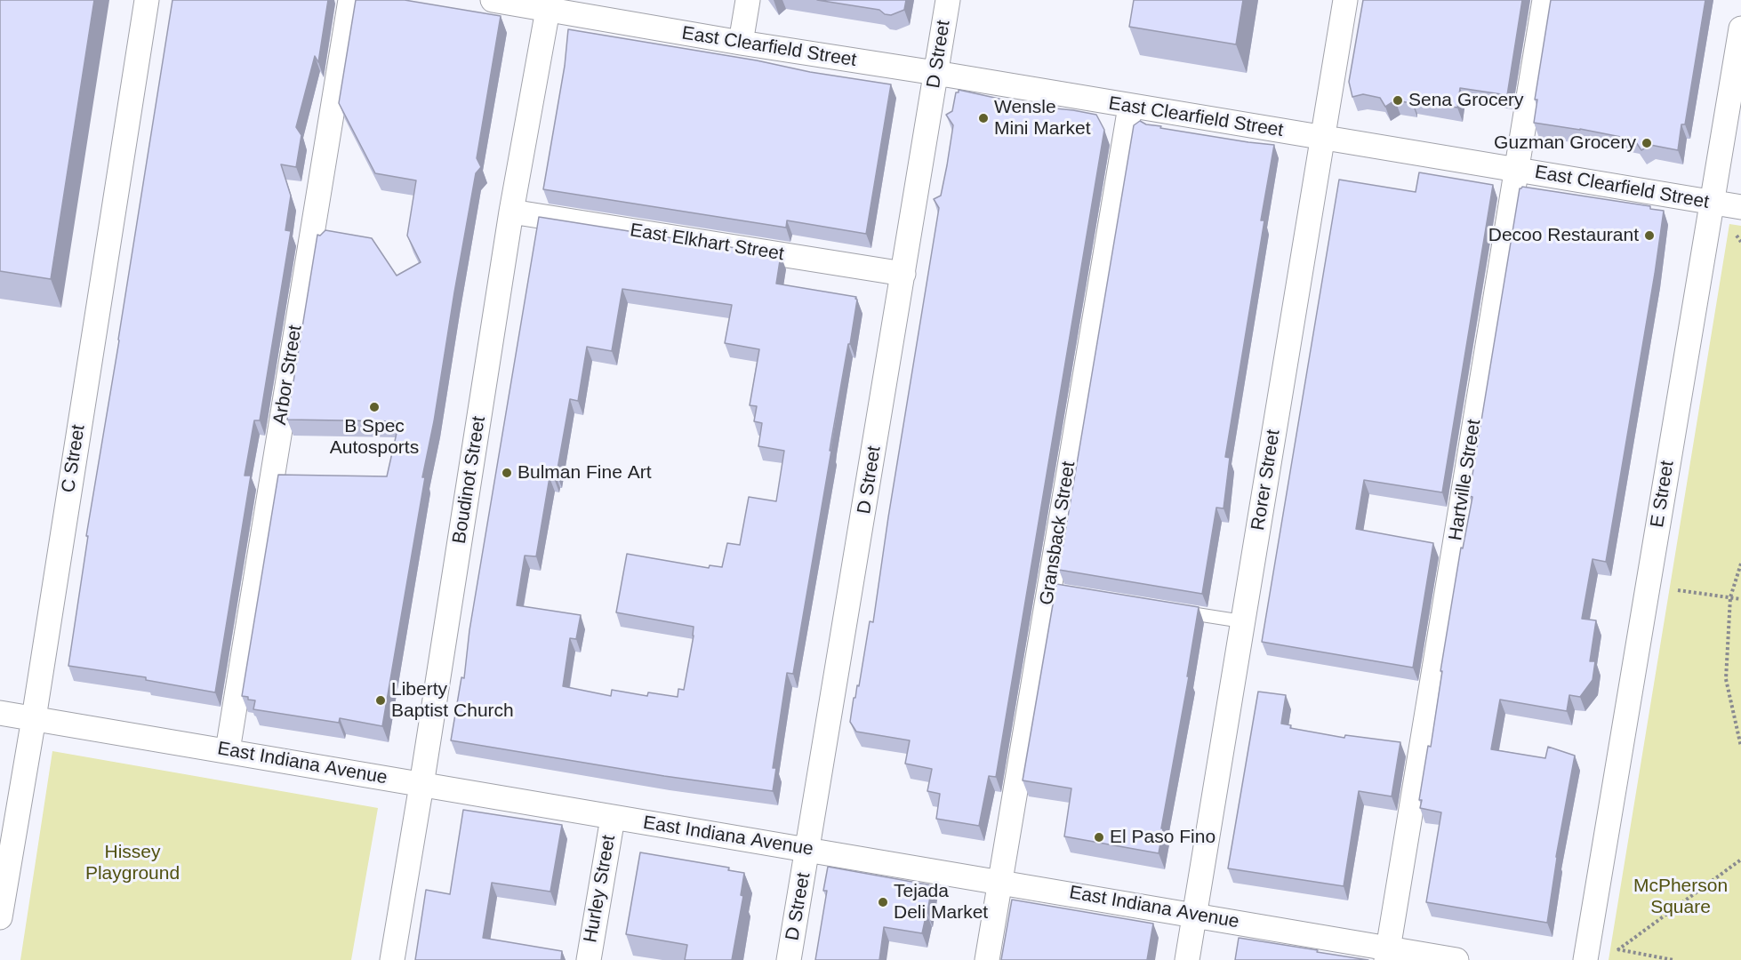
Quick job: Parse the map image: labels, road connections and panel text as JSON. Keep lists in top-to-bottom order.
{
  "streets": {
    "street": [
      "East Clearfield Street",
      "D Street",
      "East Elkhart Street",
      "Arbor Street",
      "C Street",
      "Boudinot Street",
      "Rorer Street",
      "Hartville Street",
      "E Street",
      "Gransback Street",
      "East Indiana Avenue",
      "Hurley Street"
    ]
  },
  "crossings": [
    ["East Clearfield Street", "D Street"],
    ["East Clearfield Street", "Boudinot Street"],
    ["East Clearfield Street", "Rorer Street"],
    ["East Clearfield Street", "Hartville Street"],
    ["East Clearfield Street", "E Street"],
    ["East Clearfield Street", "Gransback Street"],
    ["D Street", "East Elkhart Street"],
    ["D Street", "East Indiana Avenue"],
    ["East Elkhart Street", "Boudinot Street"],
    ["Arbor Street", "East Indiana Avenue"],
    ["C Street", "East Indiana Avenue"],
    ["Boudinot Street", "East Indiana Avenue"],
    ["Rorer Street", "East Indiana Avenue"],
    ["Hartville Street", "East Indiana Avenue"],
    ["Gransback Street", "East Indiana Avenue"],
    ["East Indiana Avenue", "Hurley Street"]
  ],
  "parks": ["Hissey Playground", "McPherson Square"],
  "places": [
    "Sena Grocery",
    "Wensle Mini Market",
    "Guzman Grocery",
    "Decoo Restaurant",
    "B Spec Autosports",
    "Bulman Fine Art",
    "Liberty Baptist Church",
    "El Paso Fino",
    "Tejada Deli Market"
  ]
}
